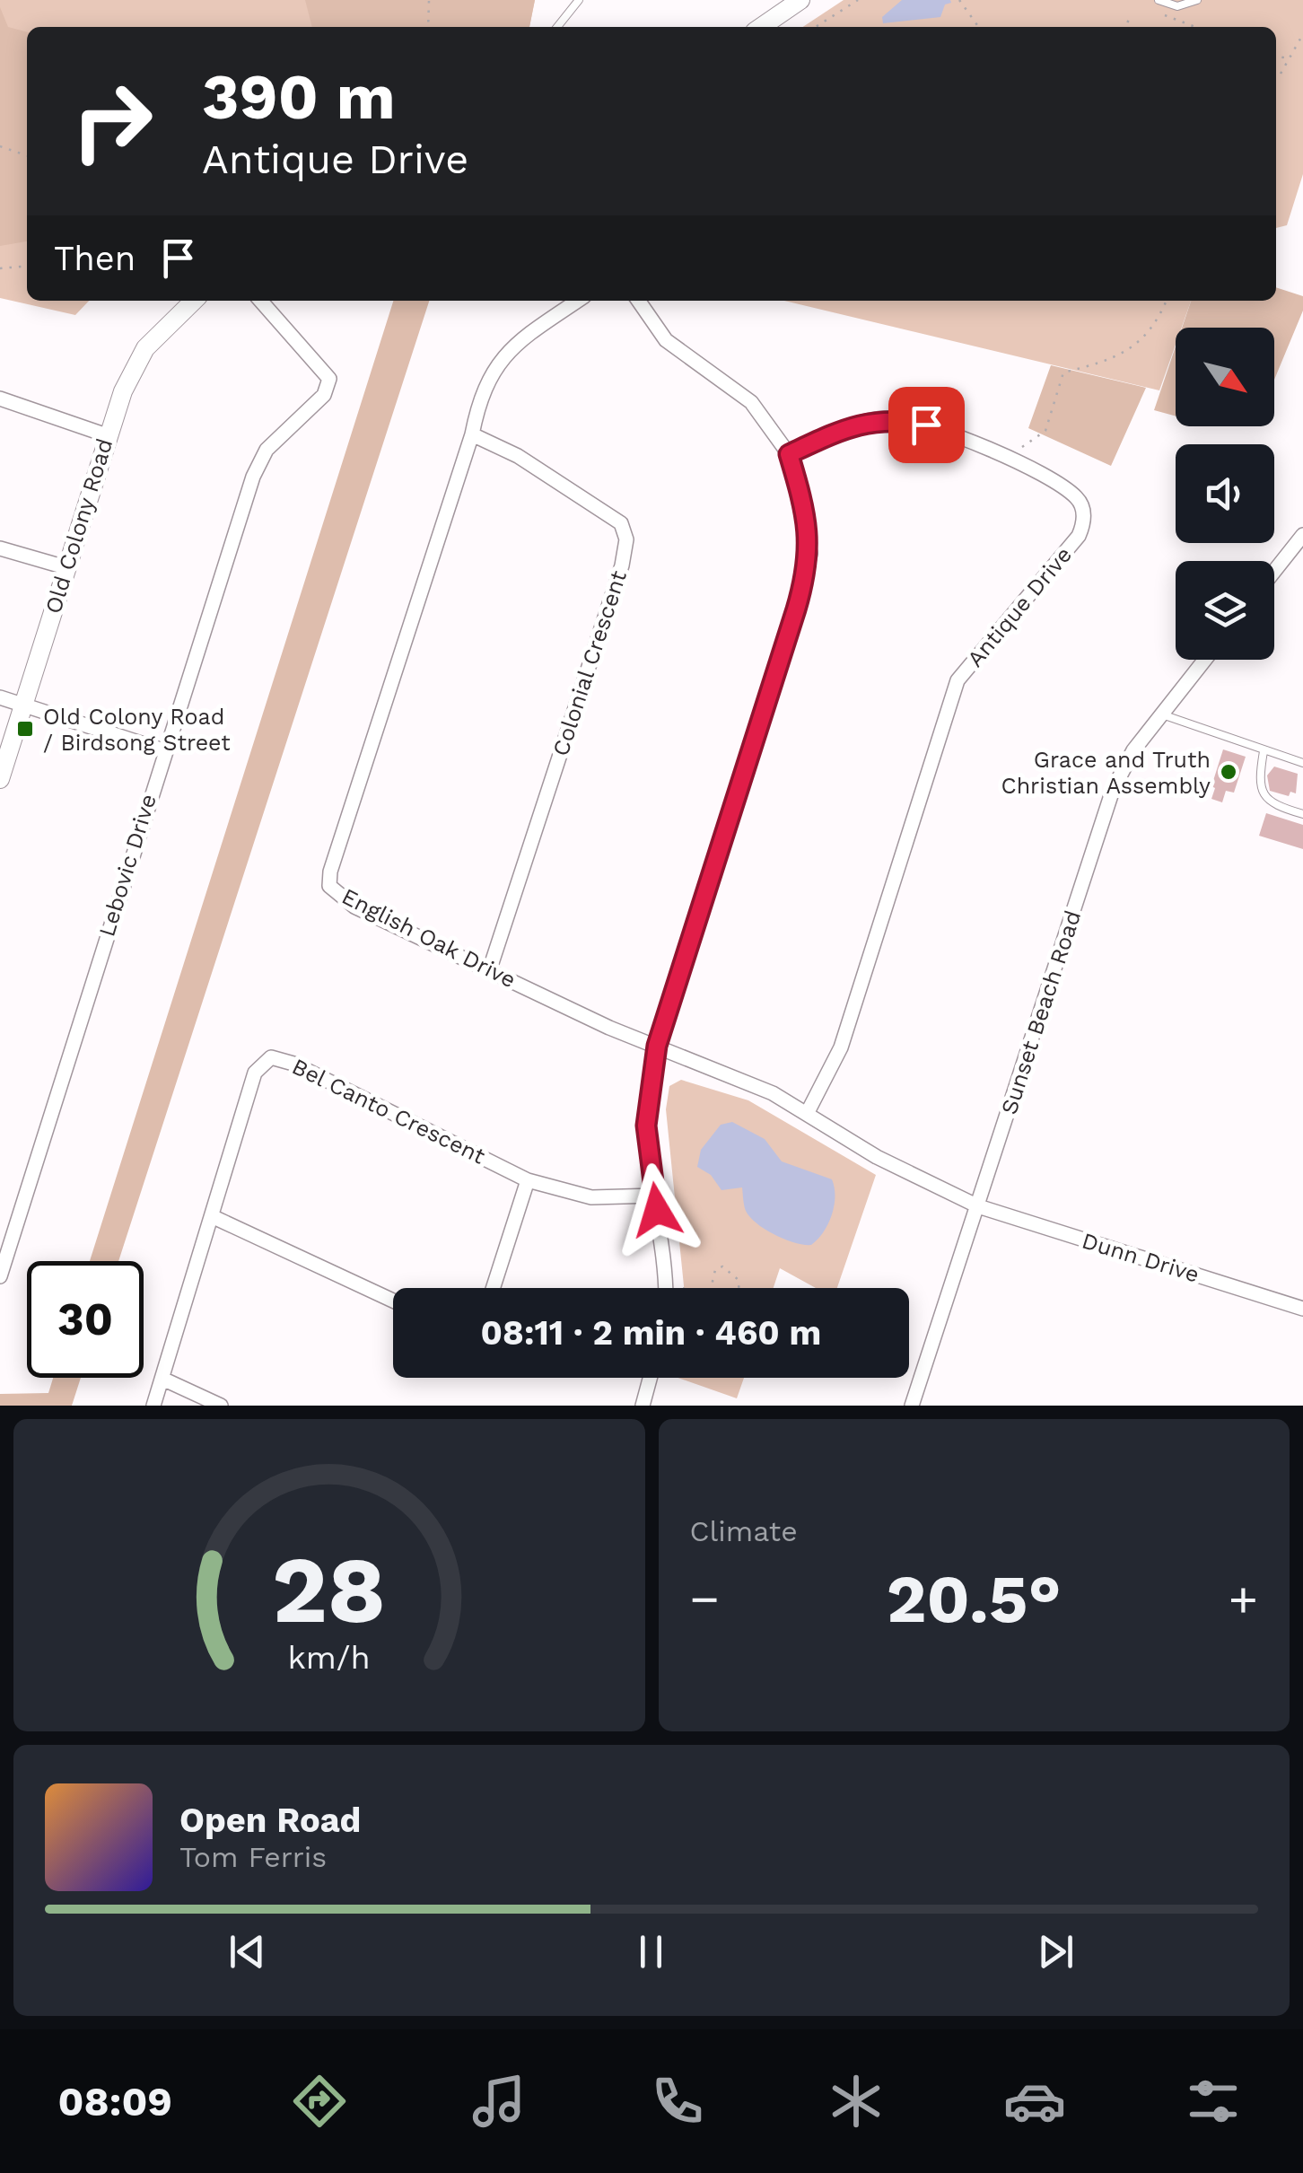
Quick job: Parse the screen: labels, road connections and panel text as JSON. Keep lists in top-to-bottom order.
{
  "streets": {
    "street": [
      "Old Colony Road",
      "Antique Drive",
      "Colonial Crescent",
      "Lebovic Drive",
      "English Oak Drive",
      "Sunset Beach Road",
      "Bel Canto Crescent",
      "Dunn Drive"
    ]
  },
  "crossings": [
    ["Antique Drive", "English Oak Drive"],
    ["Colonial Crescent", "English Oak Drive"],
    ["English Oak Drive", "Sunset Beach Road"],
    ["English Oak Drive", "Dunn Drive"],
    ["Sunset Beach Road", "Dunn Drive"]
  ],
  "places": {
    "transit": ["Old Colony Road / Birdsong Street"],
    "other": ["Grace and Truth Christian Assembly"]
  },
  "north": "bottom right",
  "page": {
    "turn": ["390 m", "Antique Drive"],
    "then": "Then",
    "limit": "30",
    "trip": "08:11 · 2 min · 460 m",
    "tile": "Climate",
    "heat": ["−", "20.5°", "+"],
    "song": ["Open Road", "Tom Ferris"],
    "tabs": "08:09",
    "gauge": ["28", "km/h"]
  }
}
